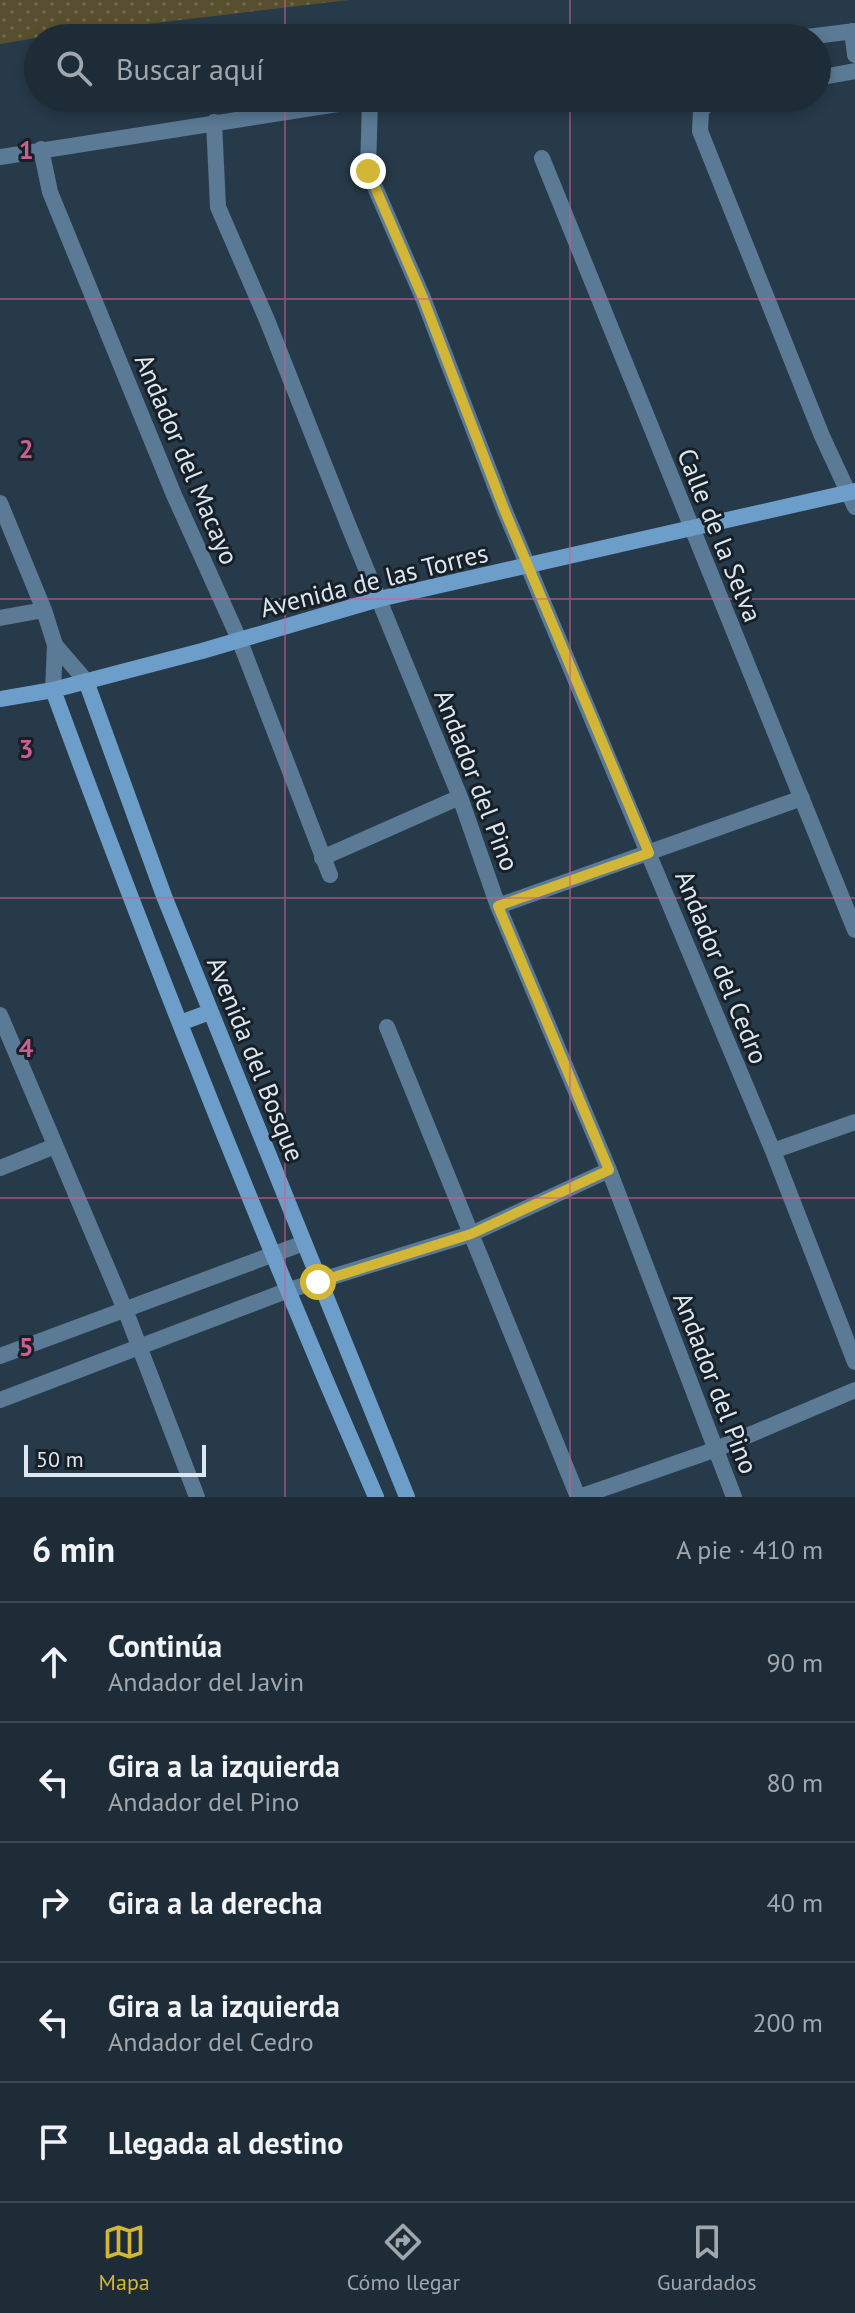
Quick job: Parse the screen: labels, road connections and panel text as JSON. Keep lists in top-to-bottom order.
{
  "streets": {
    "street": [
      "Andador del Macayo",
      "Calle de la Selva",
      "Avenida de las Torres",
      "Andador del Pino",
      "Andador del Cedro",
      "Avenida del Bosque"
    ]
  },
  "crossings": [
    ["Andador del Macayo", "Avenida de las Torres"],
    ["Calle de la Selva", "Avenida de las Torres"],
    ["Avenida de las Torres", "Andador del Pino"],
    ["Avenida de las Torres", "Andador del Cedro"],
    ["Avenida de las Torres", "Avenida del Bosque"]
  ],
  "scale_bar": "50 m",
  "page": {
    "search": "Buscar aquí",
    "scale": "50 m",
    "heading": ["6 min", "A pie · 410 m"],
    "list": [
      ["Continúa", "Andador del Javin", "90 m"],
      ["Gira a la izquierda", "Andador del Pino", "80 m"],
      ["Gira a la derecha", "40 m"],
      ["Gira a la izquierda", "Andador del Cedro", "200 m"],
      "Llegada al destino"
    ],
    "nav": ["Mapa", "Cómo llegar", "Guardados"]
  },
  "grid": {
    "rows": [
      "1",
      "2",
      "3",
      "4",
      "5"
    ]
  }
}
